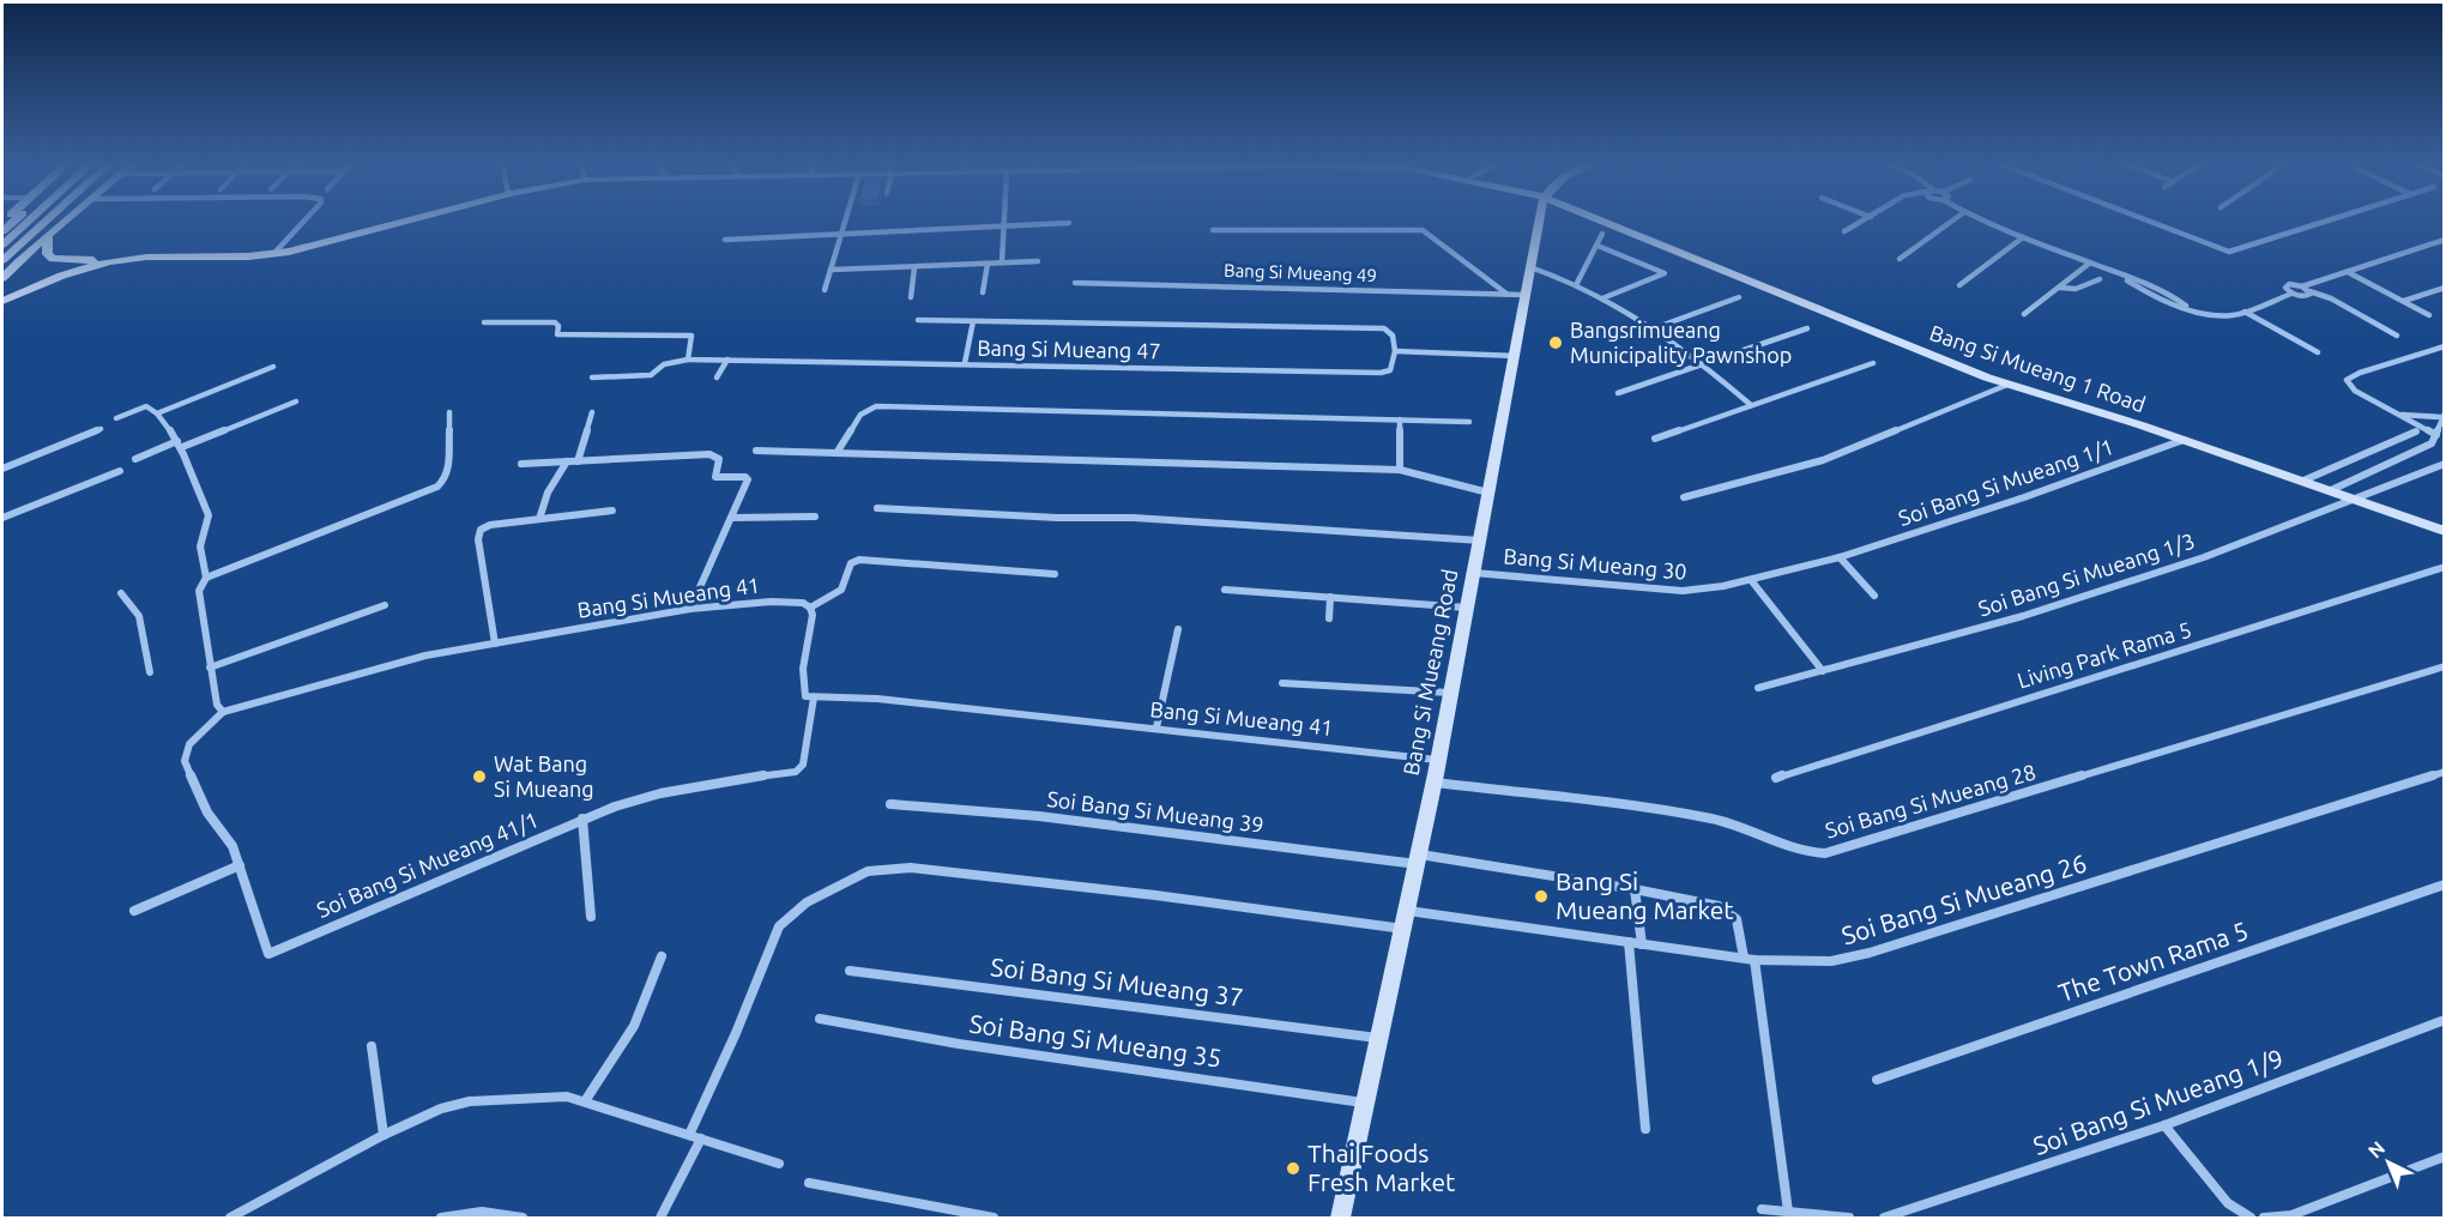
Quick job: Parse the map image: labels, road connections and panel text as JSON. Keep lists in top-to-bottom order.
{
  "streets": {
    "street": [
      "Bang Si Mueang 49",
      "Bang Si Mueang 47",
      "Bang Si Mueang 1 Road",
      "Soi Bang Si Mueang 1/1",
      "Bang Si Mueang 30",
      "Soi Bang Si Mueang 1/3",
      "Bang Si Mueang 41",
      "Living Park Rama 5",
      "Bang Si Mueang Road",
      "Soi Bang Si Mueang 28",
      "Soi Bang Si Mueang 39",
      "Soi Bang Si Mueang 41/1",
      "Soi Bang Si Mueang 26",
      "The Town Rama 5",
      "Soi Bang Si Mueang 37",
      "Soi Bang Si Mueang 35",
      "Soi Bang Si Mueang 1/9"
    ]
  },
  "crossings": [
    ["Bang Si Mueang 49", "Bang Si Mueang Road"],
    ["Bang Si Mueang 1 Road", "Soi Bang Si Mueang 1/1"],
    ["Bang Si Mueang 1 Road", "Soi Bang Si Mueang 1/3"],
    ["Soi Bang Si Mueang 1/1", "Bang Si Mueang 30"],
    ["Bang Si Mueang 30", "Bang Si Mueang Road"],
    ["Bang Si Mueang 41", "Bang Si Mueang Road"],
    ["Bang Si Mueang 41", "Soi Bang Si Mueang 41/1"],
    ["Bang Si Mueang Road", "Soi Bang Si Mueang 28"],
    ["Bang Si Mueang Road", "Soi Bang Si Mueang 39"],
    ["Bang Si Mueang Road", "Soi Bang Si Mueang 26"],
    ["Bang Si Mueang Road", "Soi Bang Si Mueang 37"],
    ["Bang Si Mueang Road", "Soi Bang Si Mueang 35"],
    ["Soi Bang Si Mueang 39", "Soi Bang Si Mueang 26"]
  ],
  "places": [
    "Bangsrimueang Municipality Pawnshop",
    "Wat Bang Si Mueang",
    "Bang Si Mueang Market",
    "Thai Foods Fresh Market"
  ],
  "north": "top left"
}
